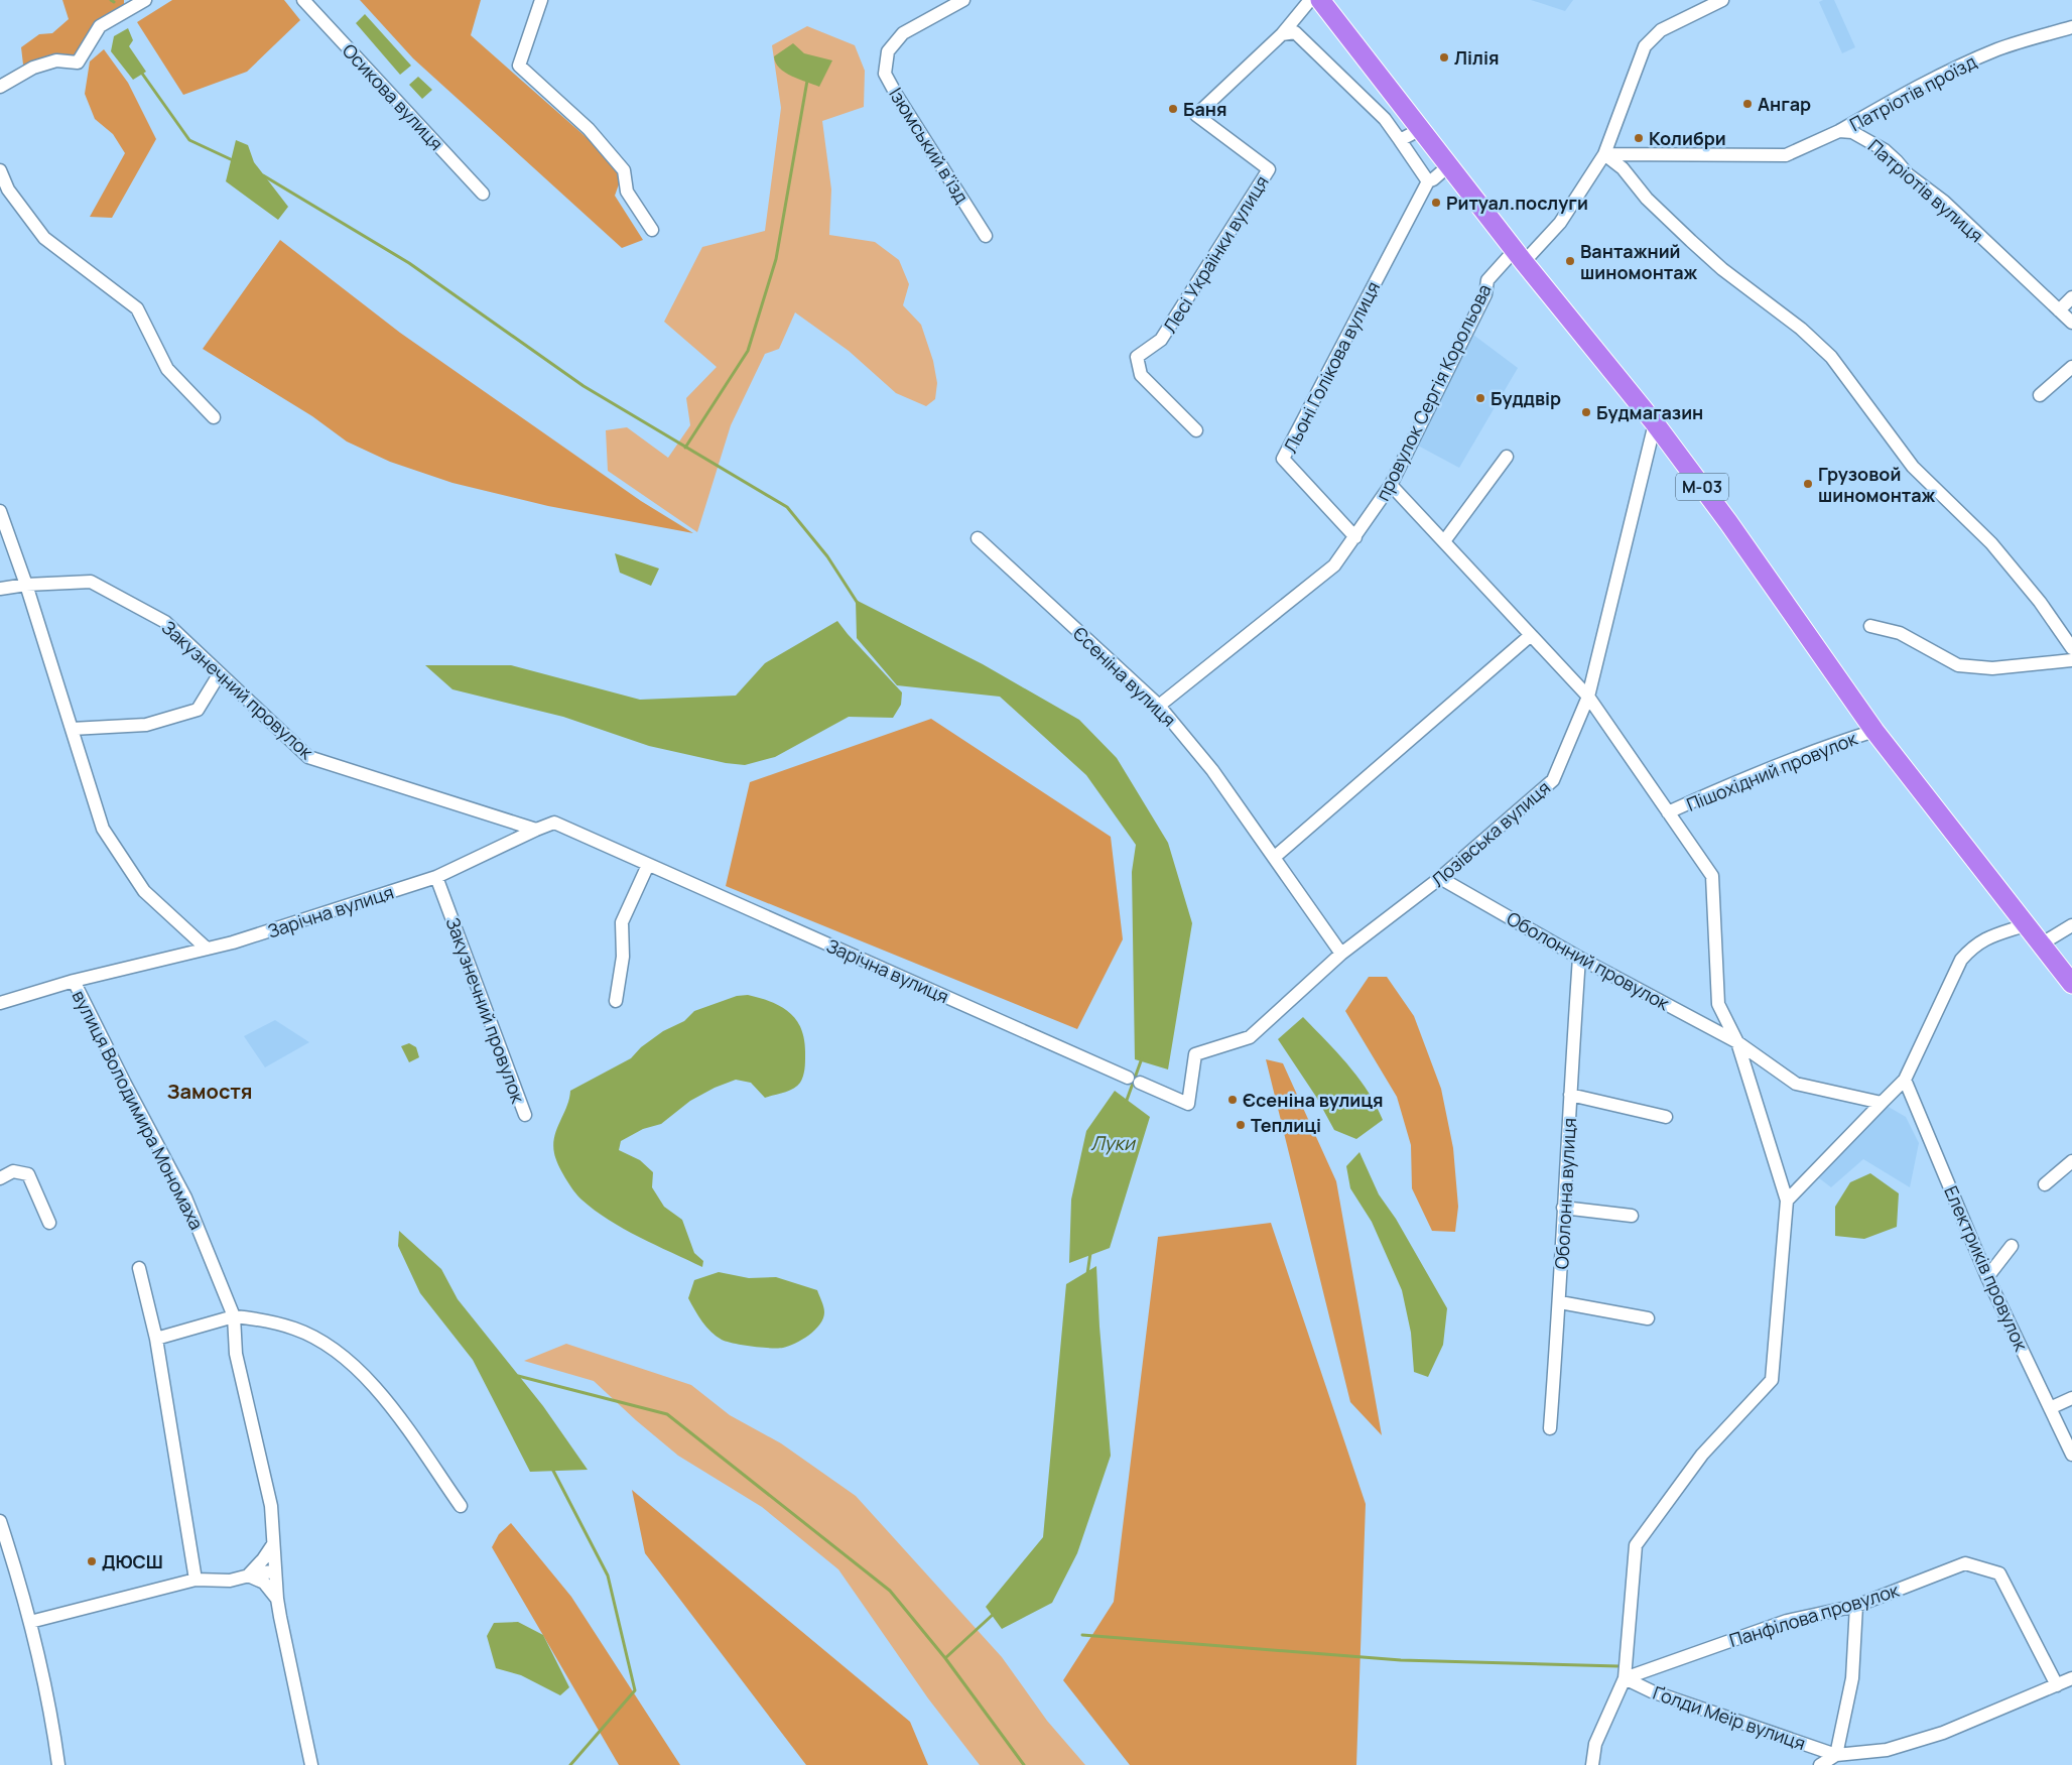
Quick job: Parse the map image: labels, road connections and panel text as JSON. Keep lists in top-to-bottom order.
{
  "streets": {
    "highway": ["М-03"],
    "street": [
      "Патріотів проїзд",
      "Осикова вулиця",
      "Ізюмський в’їзд",
      "Патріотів вулиця",
      "Лесі Українки вулиця",
      "Льоні Голікова вулиця",
      "провулок Сергія Корольова",
      "Єсеніна вулиця",
      "Закузнечний провулок",
      "Пішохідний провулок",
      "Лозівська вулиця",
      "Зарічна вулиця",
      "Оболонний провулок",
      "вулиця Володимира Мономаха",
      "Оболонна вулиця",
      "Електриків провулок",
      "Панфілова провулок",
      "Ґолди Меїр вулиця"
    ]
  },
  "crossings": [
    ["Патріотів проїзд", "Патріотів вулиця"],
    ["Льоні Голікова вулиця", "провулок Сергія Корольова"],
    ["Льоні Голікова вулиця", "М-03"],
    ["провулок Сергія Корольова", "М-03"],
    ["провулок Сергія Корольова", "Єсеніна вулиця"],
    ["М-03", "Пішохідний провулок"],
    ["М-03", "Лозівська вулиця"],
    ["Єсеніна вулиця", "Лозівська вулиця"],
    ["Закузнечний провулок", "Зарічна вулиця"],
    ["Лозівська вулиця", "Зарічна вулиця"],
    ["Лозівська вулиця", "Оболонний провулок"],
    ["Зарічна вулиця", "вулиця Володимира Мономаха"],
    ["Оболонний провулок", "Оболонна вулиця"],
    ["Панфілова провулок", "Ґолди Меїр вулиця"]
  ],
  "districts": ["Замостя"],
  "water": ["Луки"],
  "places": [
    "Лілія",
    "Ангар",
    "Баня",
    "Колибри",
    "Ритуал.послуги",
    "Вантажний шиномонтаж",
    "Буддвір",
    "Будмагазин",
    "Грузовой шиномонтаж",
    "Єсеніна вулиця",
    "Теплиці",
    "ДЮСШ"
  ]
}
